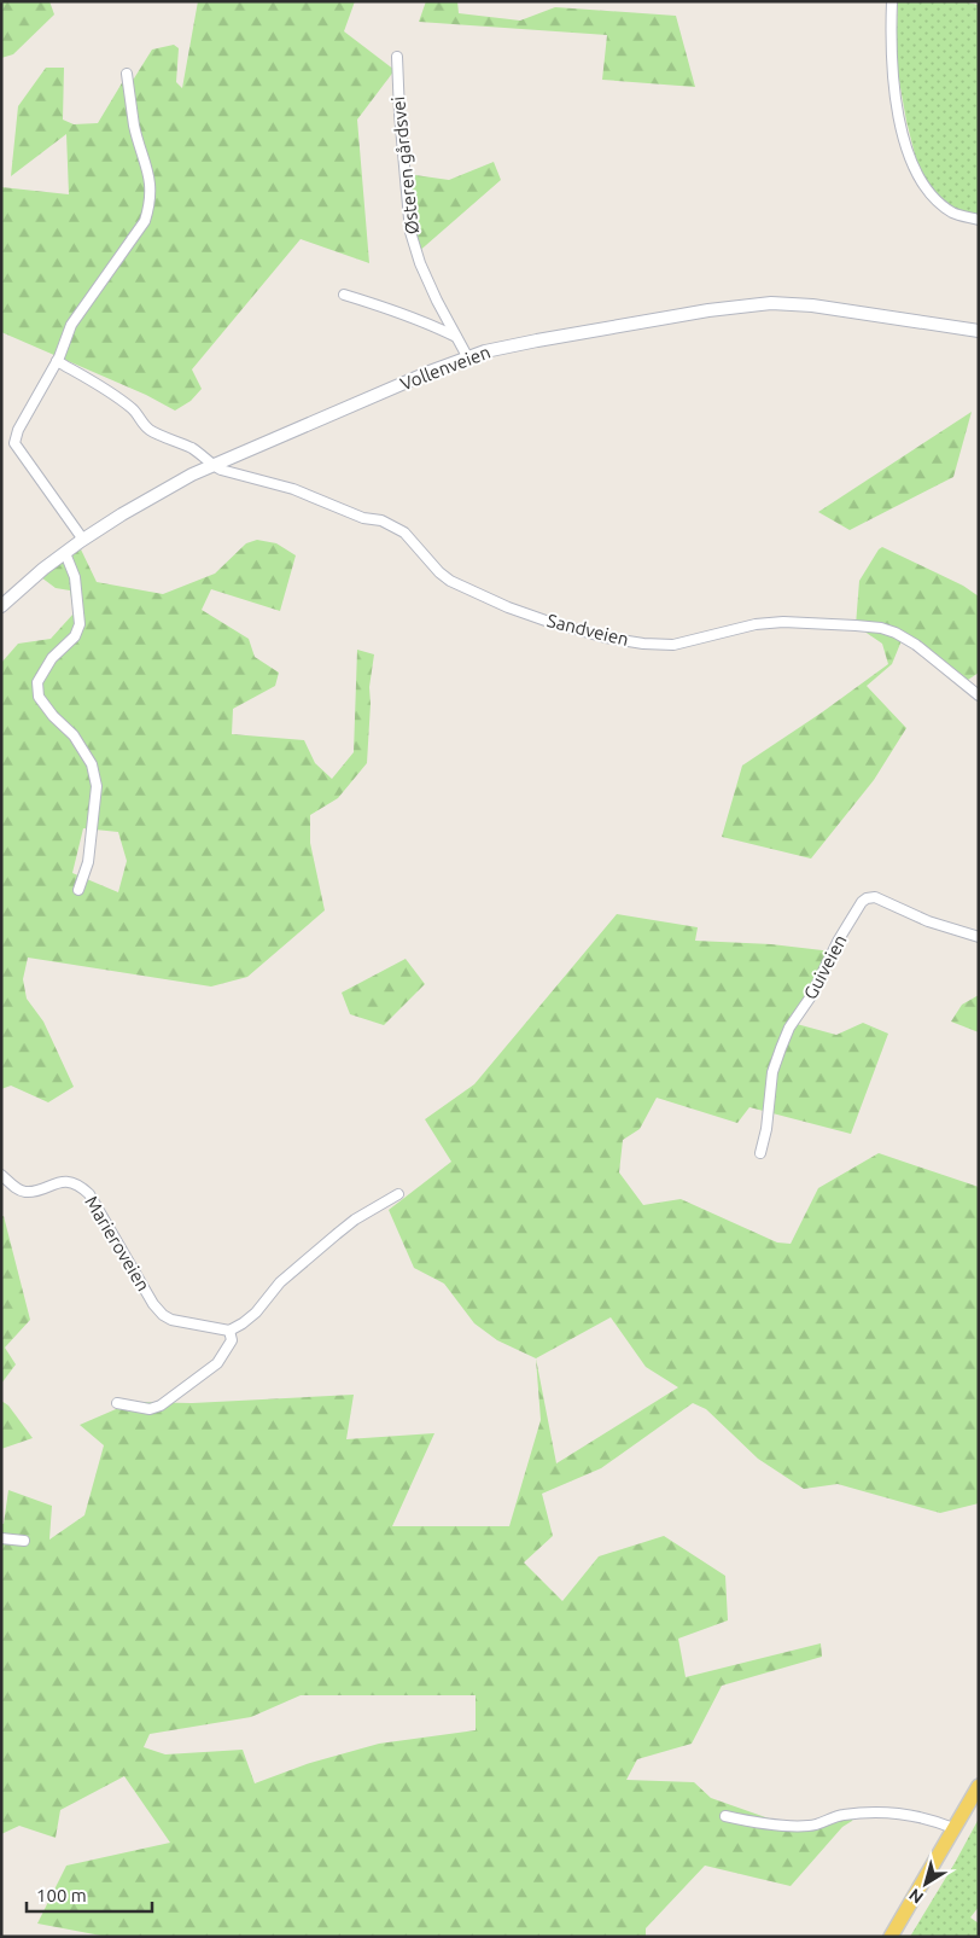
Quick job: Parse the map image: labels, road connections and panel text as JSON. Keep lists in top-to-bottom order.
{
  "streets": {
    "main road": ["Vollenveien"],
    "street": [
      "Østeren gårdsvei",
      "Sandveien",
      "Guiveien",
      "Marieroveien"
    ]
  },
  "crossings": [
    ["Østeren gårdsvei", "Vollenveien"],
    ["Vollenveien", "Sandveien"]
  ],
  "scale_bar": "100 m",
  "north": "bottom left"
}
